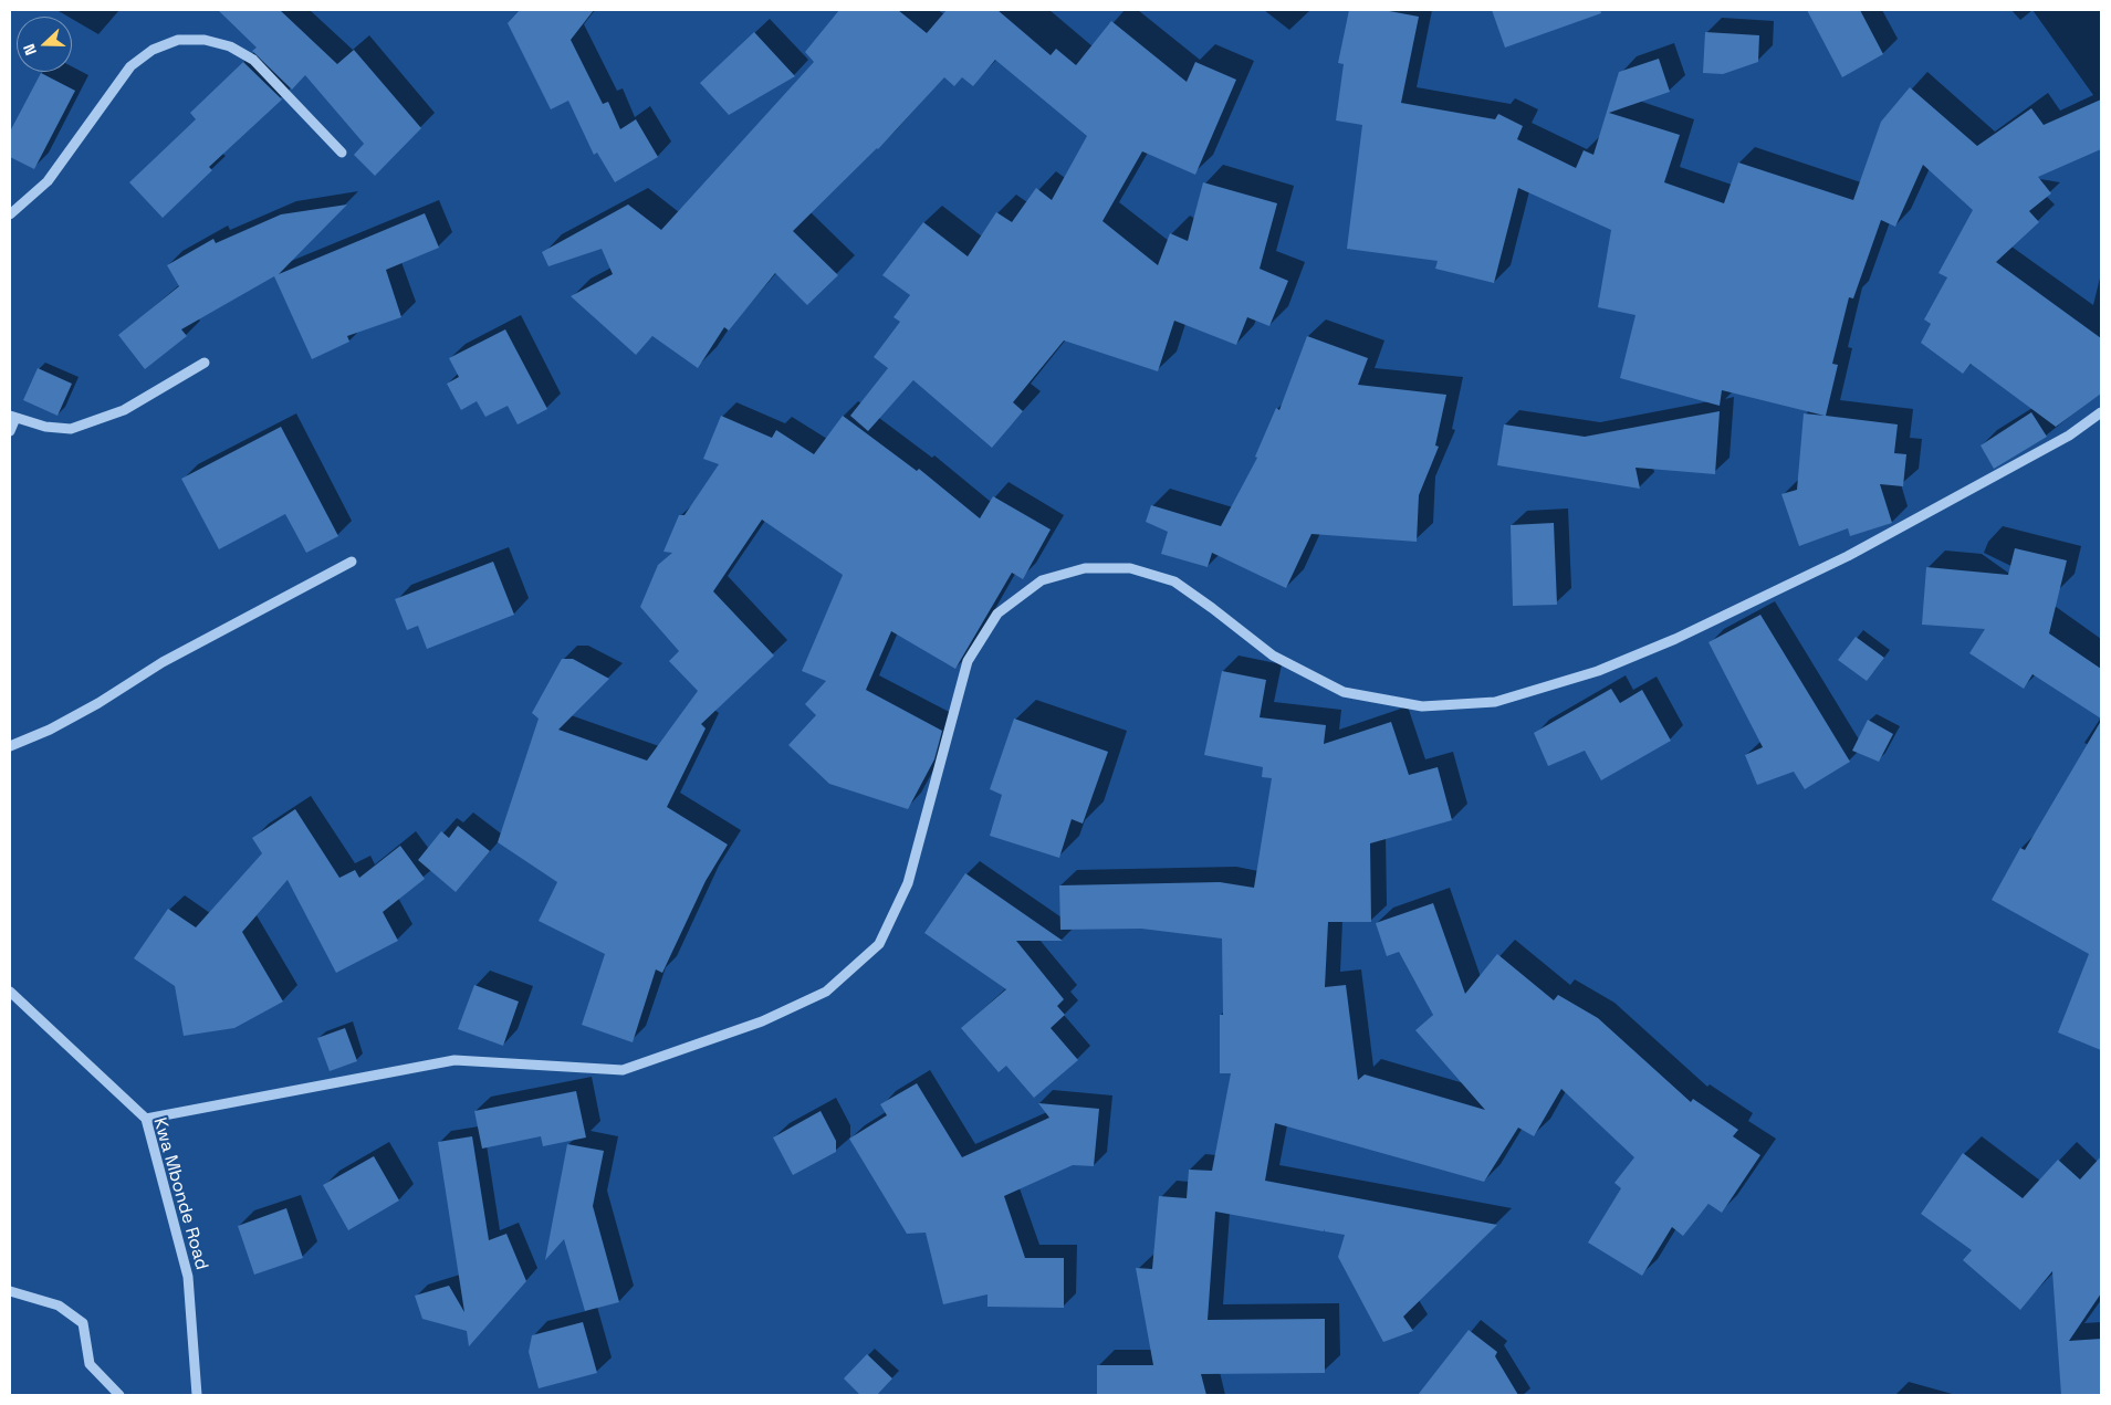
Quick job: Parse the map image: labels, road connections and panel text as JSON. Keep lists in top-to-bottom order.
{
  "streets": {
    "street": ["Kwa Mbonde Road"]
  },
  "north": "left"
}
